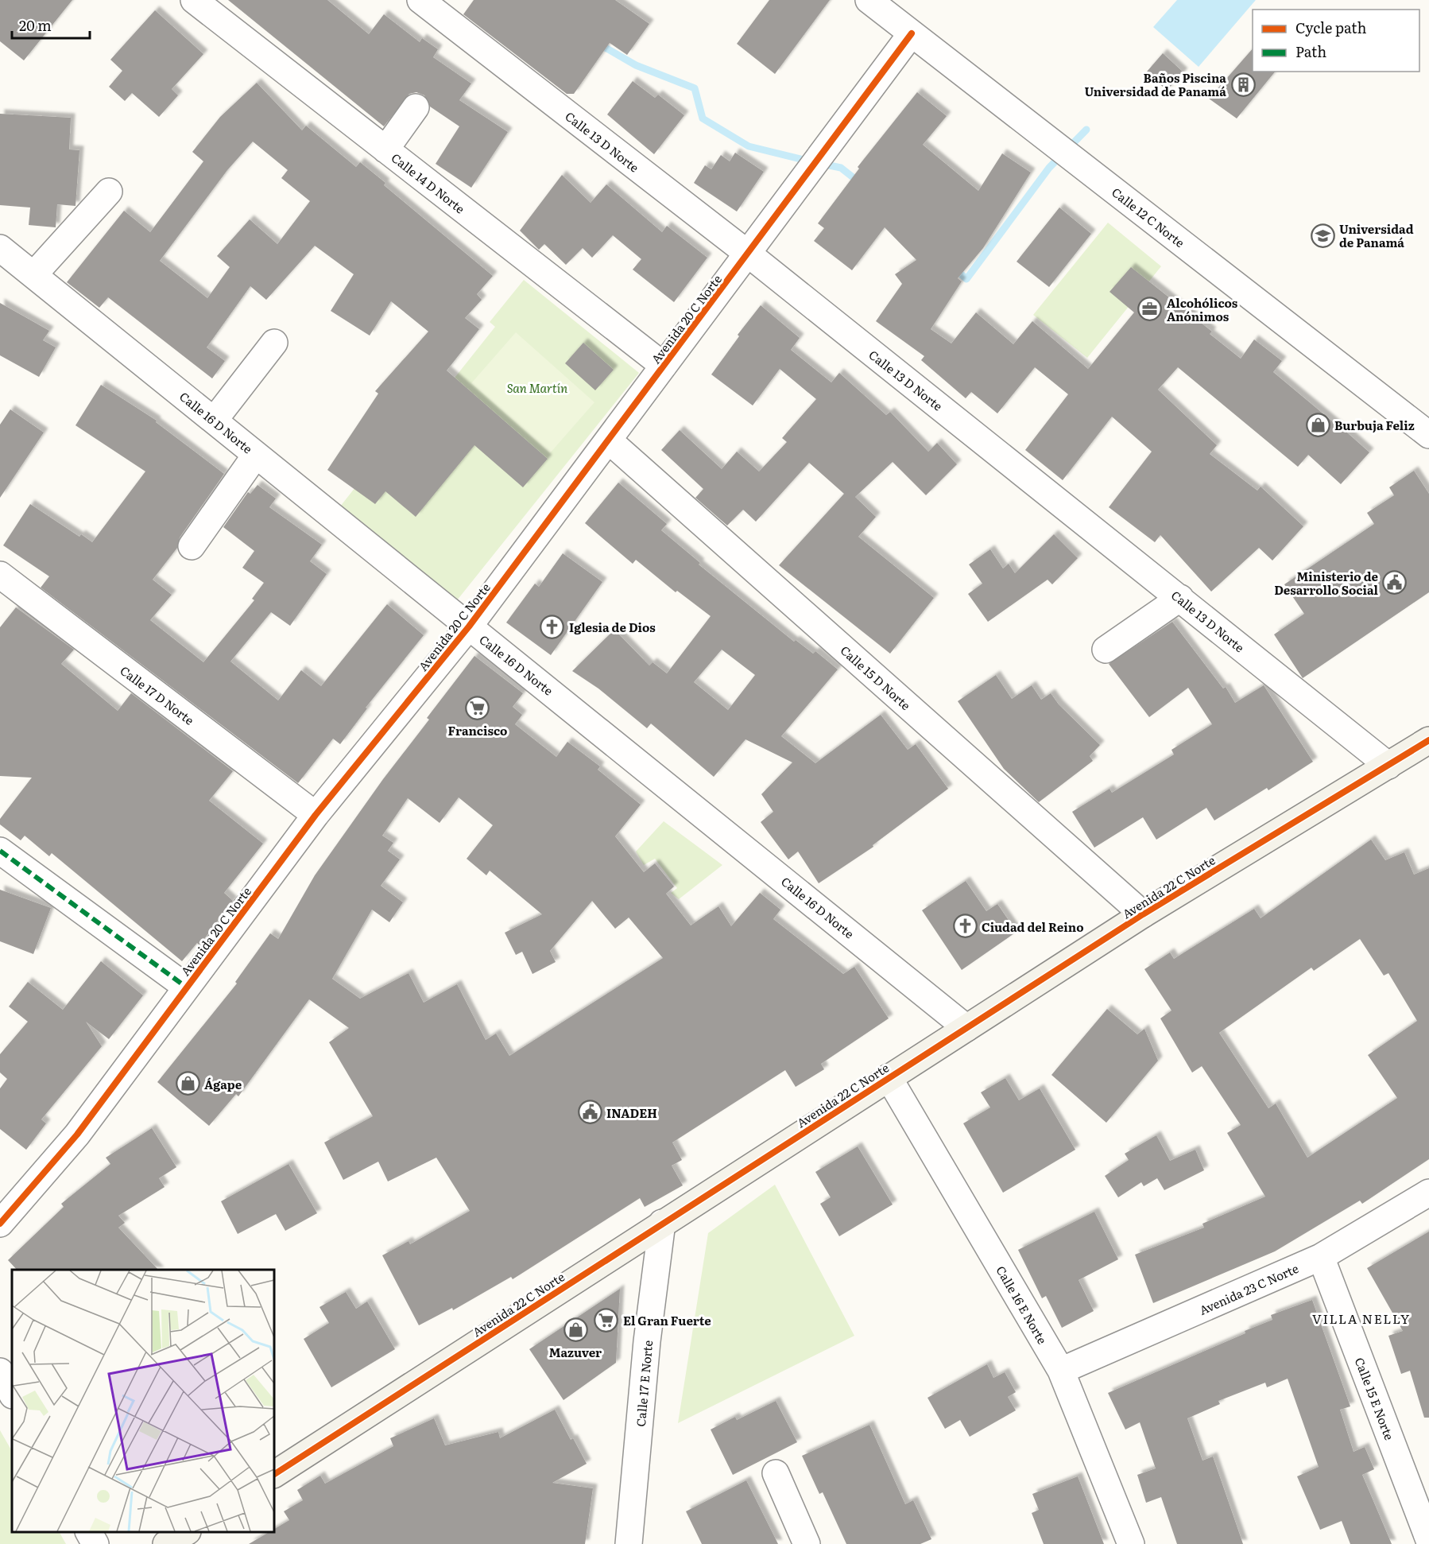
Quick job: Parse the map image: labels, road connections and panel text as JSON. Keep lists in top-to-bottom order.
{
  "streets": {
    "street": [
      "Calle 13 D Norte",
      "Calle 14 D Norte",
      "Calle 12 C Norte",
      "Avenida 20 C Norte",
      "Calle 16 D Norte",
      "Calle 15 D Norte",
      "Calle 17 D Norte",
      "Avenida 22 C Norte",
      "Avenida 23 C Norte",
      "Calle 16 E Norte",
      "Calle 17 E Norte",
      "Calle 15 E Norte"
    ]
  },
  "crossings": [
    ["Calle 13 D Norte", "Avenida 20 C Norte"],
    ["Calle 13 D Norte", "Avenida 22 C Norte"],
    ["Calle 14 D Norte", "Avenida 20 C Norte"],
    ["Calle 12 C Norte", "Avenida 20 C Norte"],
    ["Avenida 20 C Norte", "Calle 16 D Norte"],
    ["Avenida 20 C Norte", "Calle 15 D Norte"],
    ["Avenida 20 C Norte", "Calle 17 D Norte"],
    ["Calle 16 D Norte", "Avenida 22 C Norte"],
    ["Calle 15 D Norte", "Avenida 22 C Norte"],
    ["Avenida 22 C Norte", "Calle 16 E Norte"],
    ["Avenida 22 C Norte", "Calle 17 E Norte"],
    ["Avenida 23 C Norte", "Calle 16 E Norte"],
    ["Avenida 23 C Norte", "Calle 15 E Norte"]
  ],
  "districts": ["VILLA NELLY"],
  "parks": ["San Martín"],
  "places": {
    "building": ["Baños Piscina Universidad de Panamá"],
    "school or university": ["Universidad de Panamá"],
    "office": ["Alcohólicos Anónimos"],
    "shop": ["Burbuja Feliz", "Ágape", "Mazuver"],
    "public building": ["Ministerio de Desarrollo Social", "INADEH"],
    "church": ["Iglesia de Dios", "Ciudad del Reino"],
    "supermarket": ["Francisco", "El Gran Fuerte"]
  },
  "legend": ["Cycle path", "Path"],
  "scale_bar": "20 m"
}
